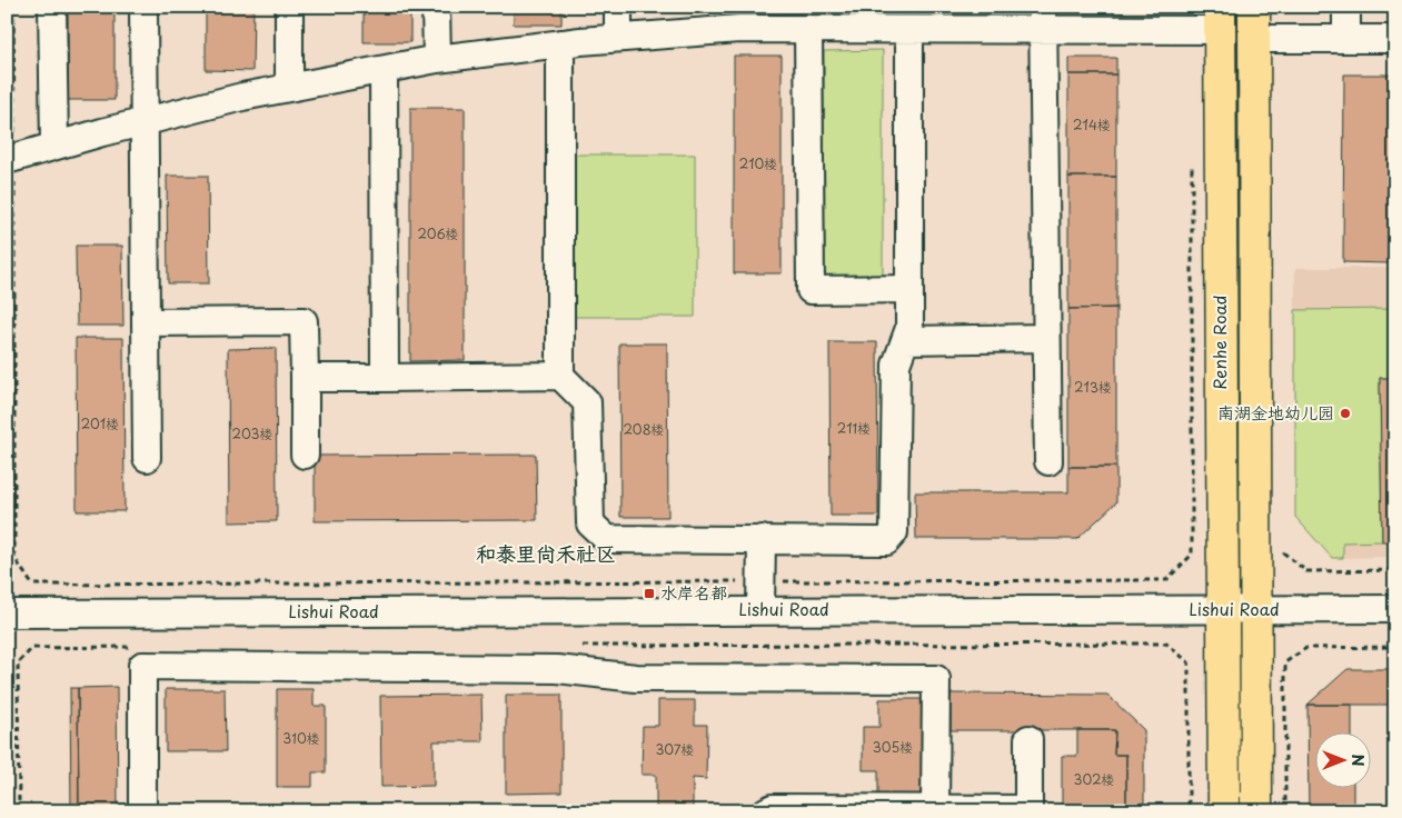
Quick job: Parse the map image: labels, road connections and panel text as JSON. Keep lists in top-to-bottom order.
{
  "streets": {
    "main road": ["Renhe Road"],
    "street": ["Lishui Road"]
  },
  "crossings": [
    ["Renhe Road", "Lishui Road"]
  ],
  "districts": ["和泰里尚禾社区"],
  "places": {
    "other": ["南湖金地幼儿园"],
    "transit": ["水岸名都"]
  },
  "house_numbers": [
    "214楼",
    "210楼",
    "206楼",
    "213楼",
    "201楼",
    "211楼",
    "208楼",
    "203楼",
    "310楼",
    "305楼",
    "307楼",
    "302楼"
  ],
  "north": "right"
}
